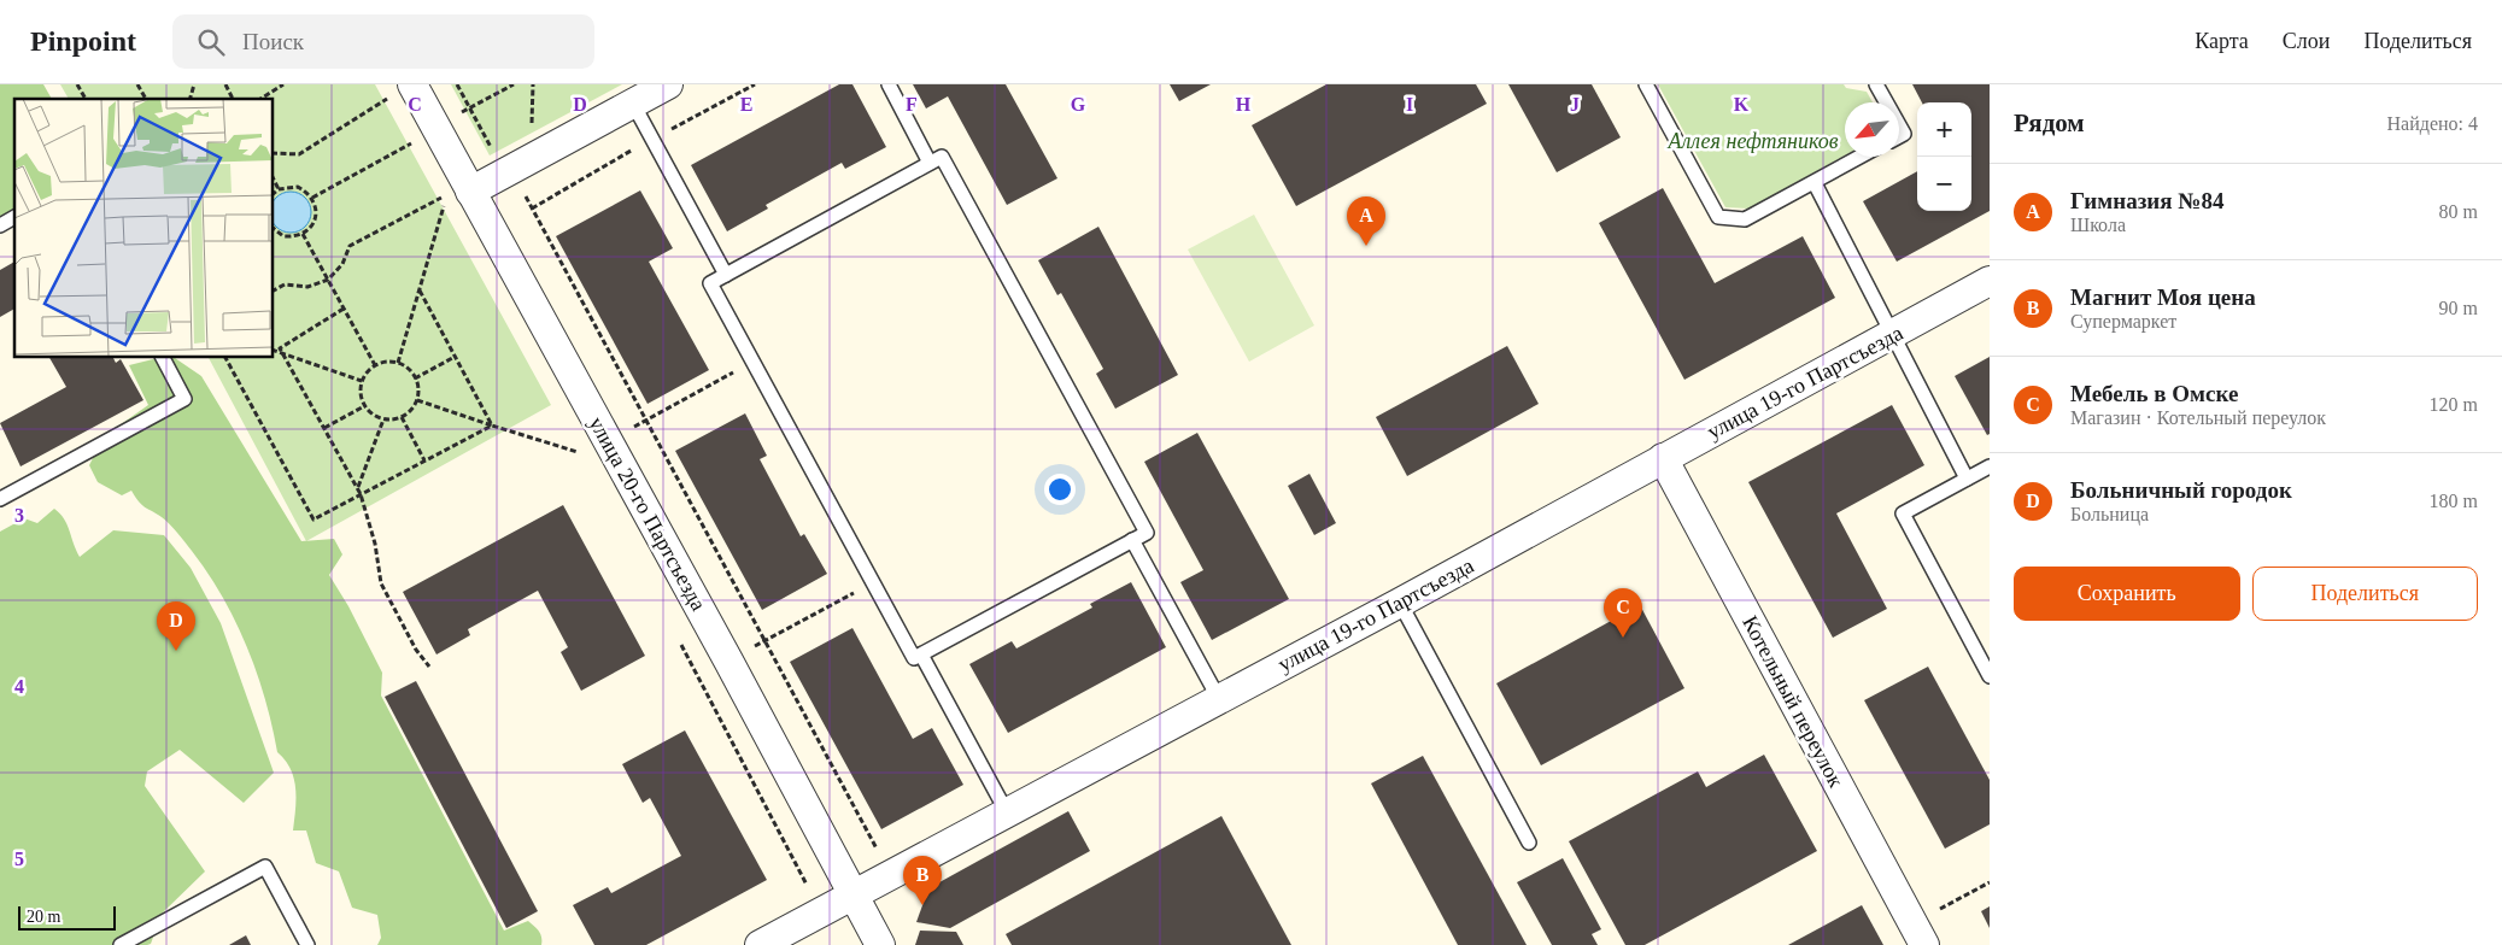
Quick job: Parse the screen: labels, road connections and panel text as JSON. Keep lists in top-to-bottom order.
{
  "streets": {
    "street": ["улица 19-го Партсъезда", "улица 20-го Партсъезда", "Котельный переулок"]
  },
  "crossings": [
    ["улица 19-го Партсъезда", "улица 20-го Партсъезда"],
    ["улица 19-го Партсъезда", "Котельный переулок"]
  ],
  "parks": ["Аллея нефтяников"],
  "scale_bar": "20 m",
  "north": "bottom left",
  "page": {
    "header": "Pinpoint",
    "search": "Поиск",
    "nav": ["Карта", "Слои", "Поделиться"],
    "heading": ["Рядом", "Найдено: 4"],
    "map_buttons": ["+", "−"],
    "list": [
      {
        "mark": "A",
        "name": "Гимназия №84",
        "note": "Школа",
        "value": "80 m"
      },
      {
        "mark": "B",
        "name": "Магнит Моя цена",
        "note": "Супермаркет",
        "value": "90 m"
      },
      {
        "mark": "C",
        "name": "Мебель в Омске",
        "note": "Магазин · Котельный переулок",
        "value": "120 m"
      },
      {
        "mark": "D",
        "name": "Больничный городок",
        "note": "Больница",
        "value": "180 m"
      }
    ],
    "pins": [
      "A",
      "C",
      "D",
      "B"
    ],
    "buttons": ["Сохранить", "Поделиться"],
    "scale": "20 m"
  },
  "grid": {
    "columns": [
      "C",
      "D",
      "E",
      "F",
      "G",
      "H",
      "I",
      "J",
      "K"
    ],
    "rows": ["3", "4", "5"]
  }
}
